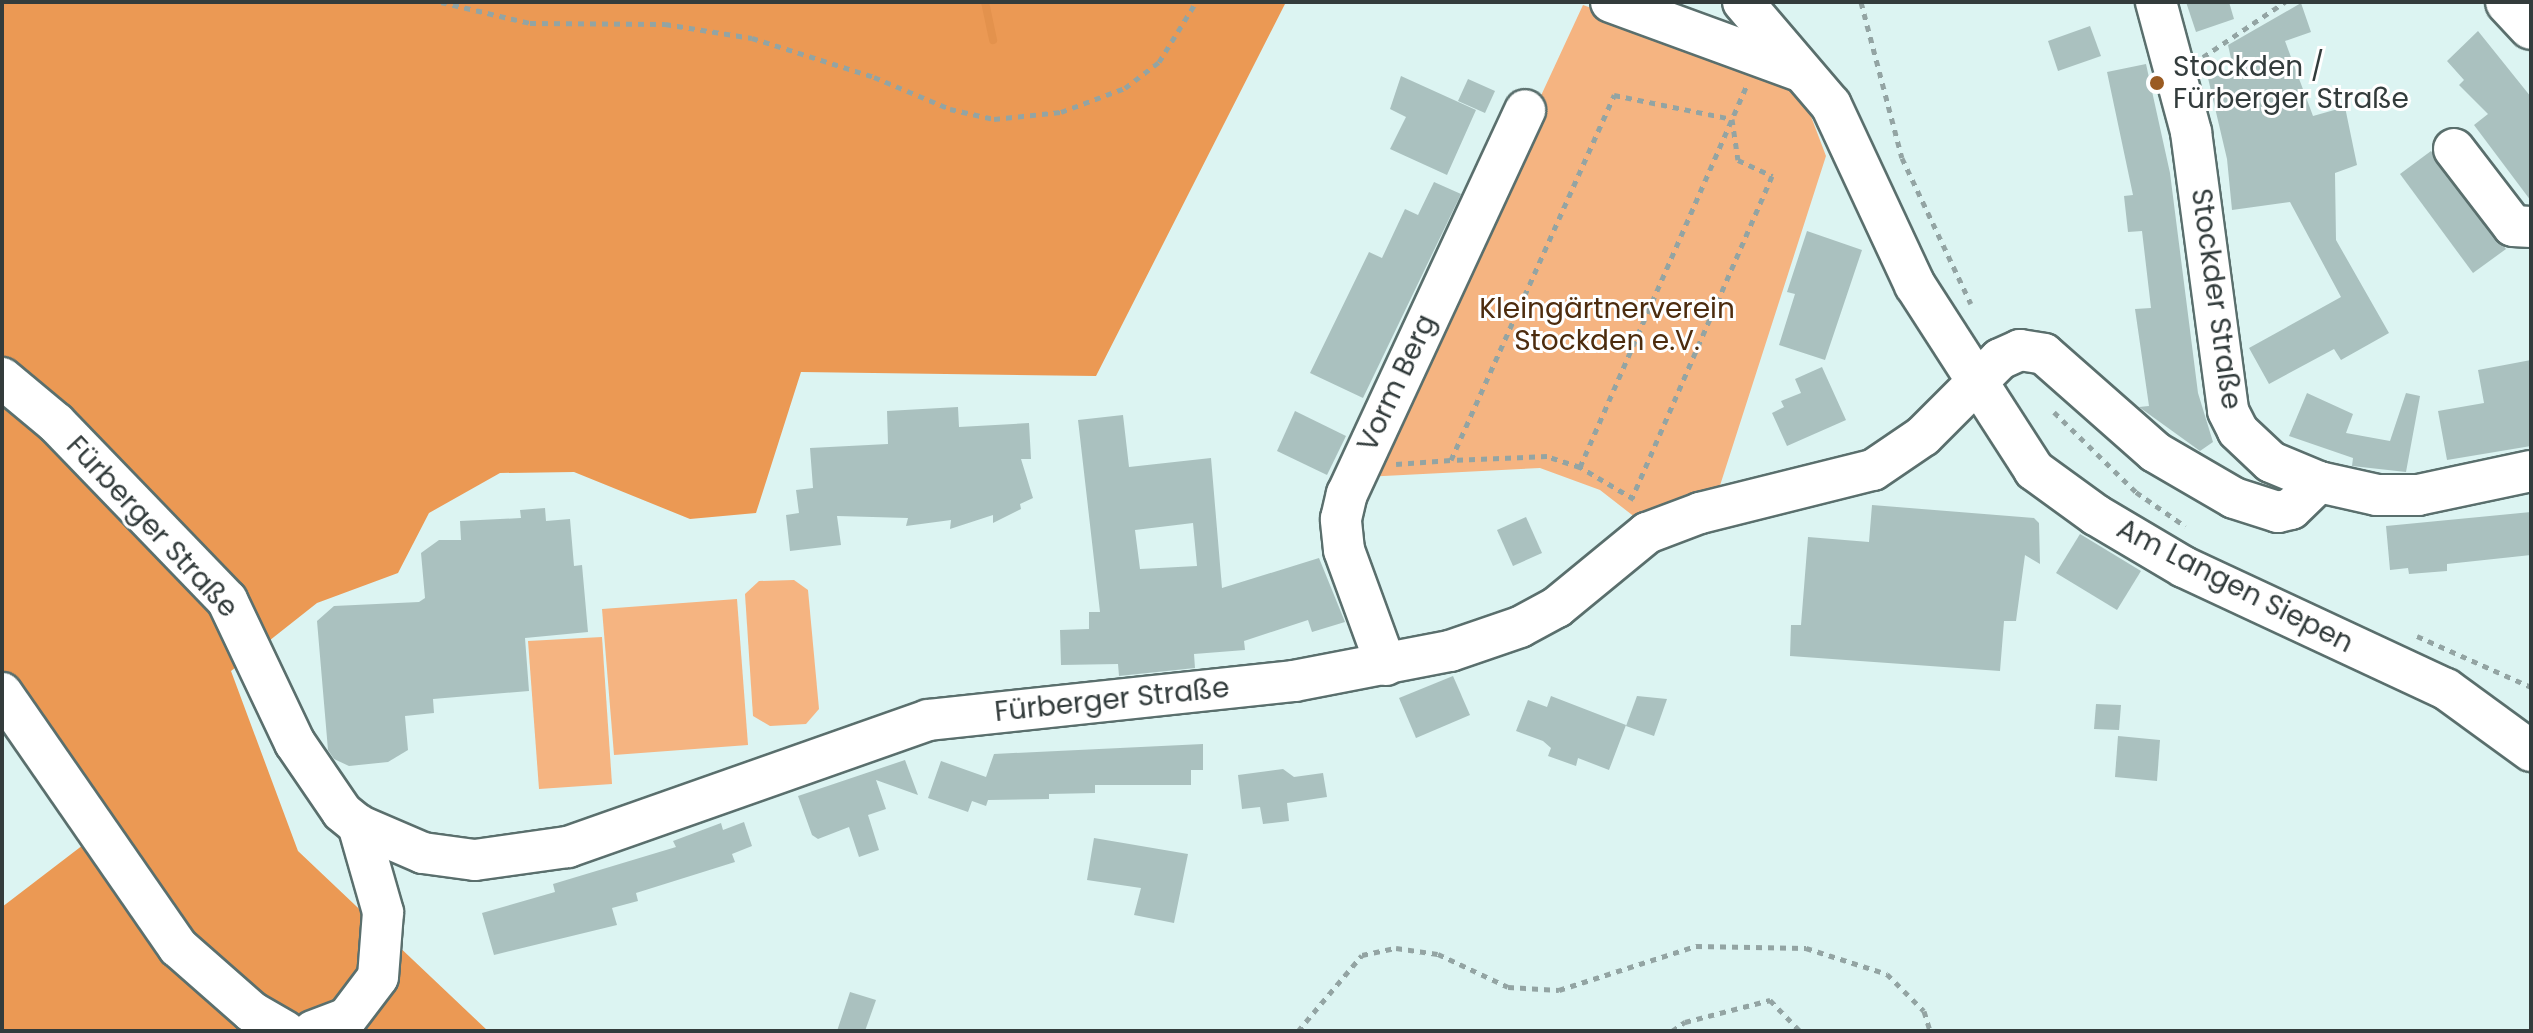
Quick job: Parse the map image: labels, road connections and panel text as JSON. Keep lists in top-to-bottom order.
{
  "streets": {
    "street": [
      "Stockder Straße",
      "Vorm Berg",
      "Fürberger Straße",
      "Am Langen Siepen"
    ]
  },
  "crossings": [
    ["Stockder Straße", "Fürberger Straße"],
    ["Vorm Berg", "Fürberger Straße"],
    ["Fürberger Straße", "Am Langen Siepen"]
  ],
  "parks": ["Kleingärtnerverein Stockden e.V."],
  "places": ["Stockden / Fürberger Straße"]
}
